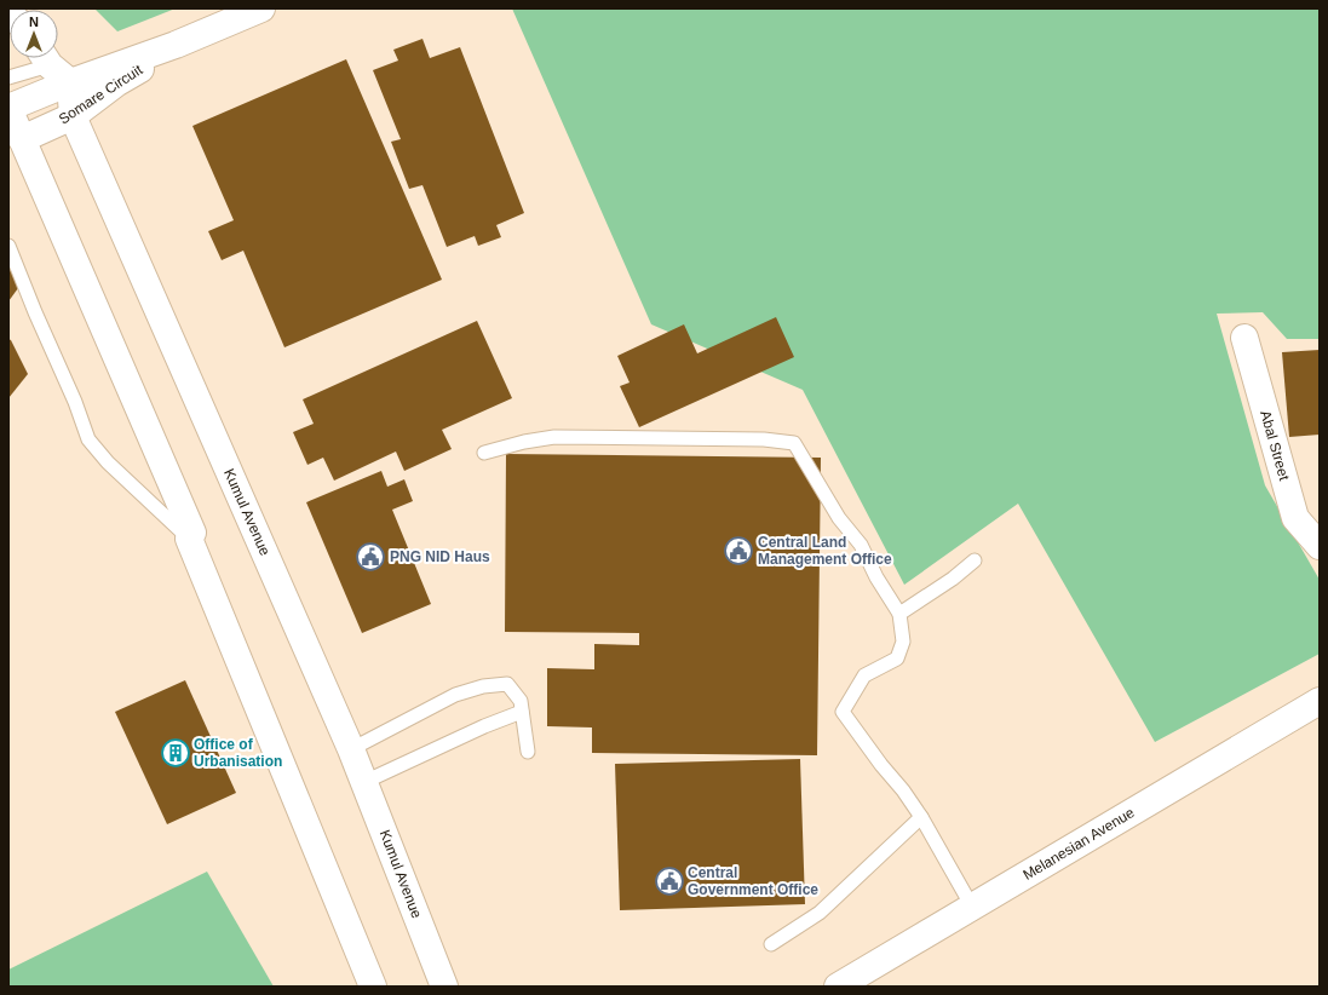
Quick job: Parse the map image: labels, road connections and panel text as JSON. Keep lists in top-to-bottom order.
{
  "streets": {
    "street": [
      "Somare Circuit",
      "Abal Street",
      "Kumul Avenue",
      "Melanesian Avenue"
    ]
  },
  "crossings": [
    ["Somare Circuit", "Kumul Avenue"]
  ],
  "places": {
    "public building": ["Central Land Management Office", "PNG NID Haus", "Central Government Office"],
    "building": ["Office of Urbanisation"]
  },
  "north": "top"
}
